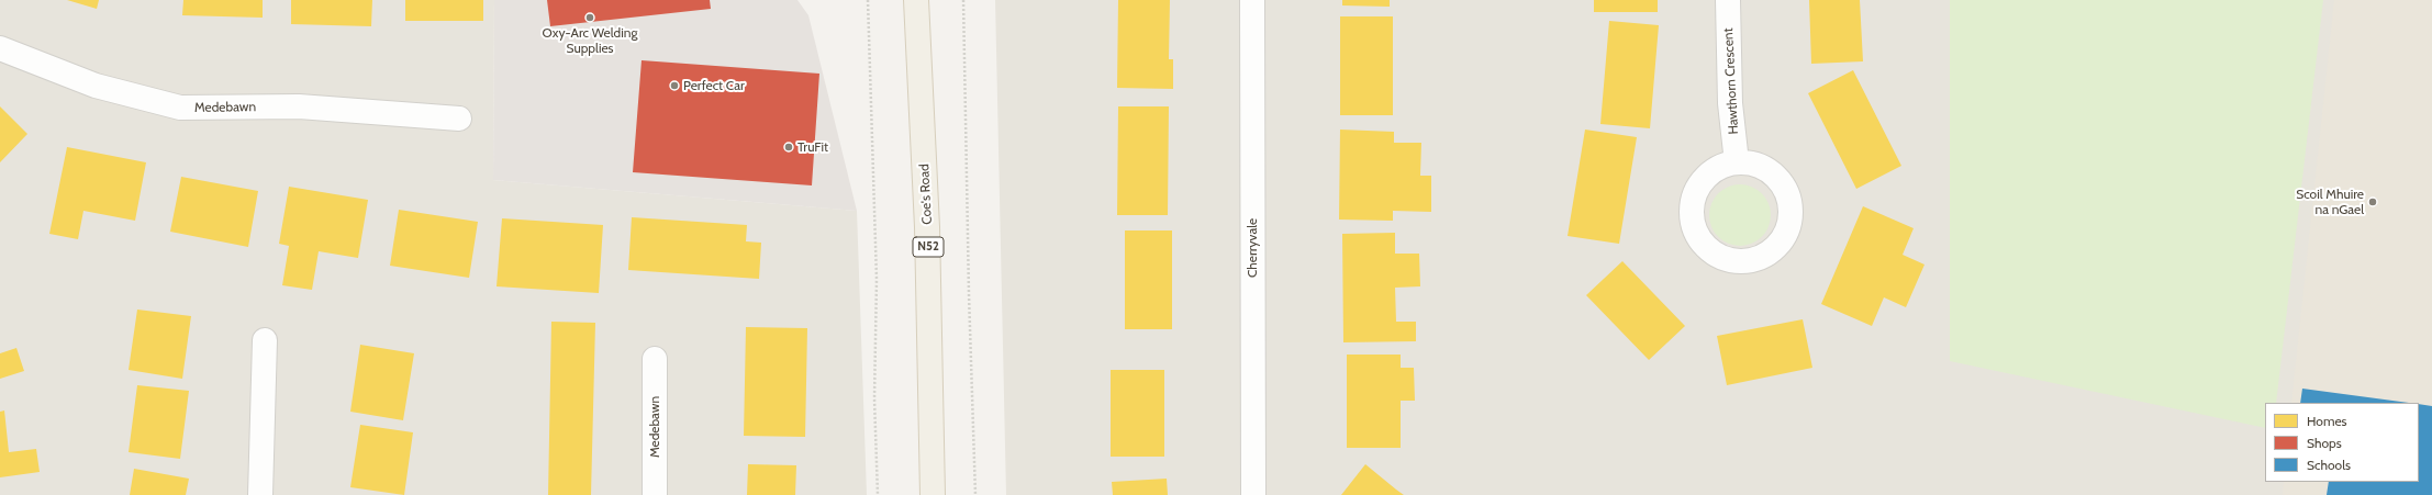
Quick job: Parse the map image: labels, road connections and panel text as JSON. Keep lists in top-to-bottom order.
{
  "streets": {
    "main road": ["Coe's Road", "N52"],
    "street": ["Hawthorn Crescent", "Medebawn", "Cherryvale"]
  },
  "places": [
    "Oxy-Arc Welding Supplies",
    "Perfect Car",
    "TruFit",
    "Scoil Mhuire na nGael"
  ],
  "legend": ["Homes", "Shops", "Schools"]
}
